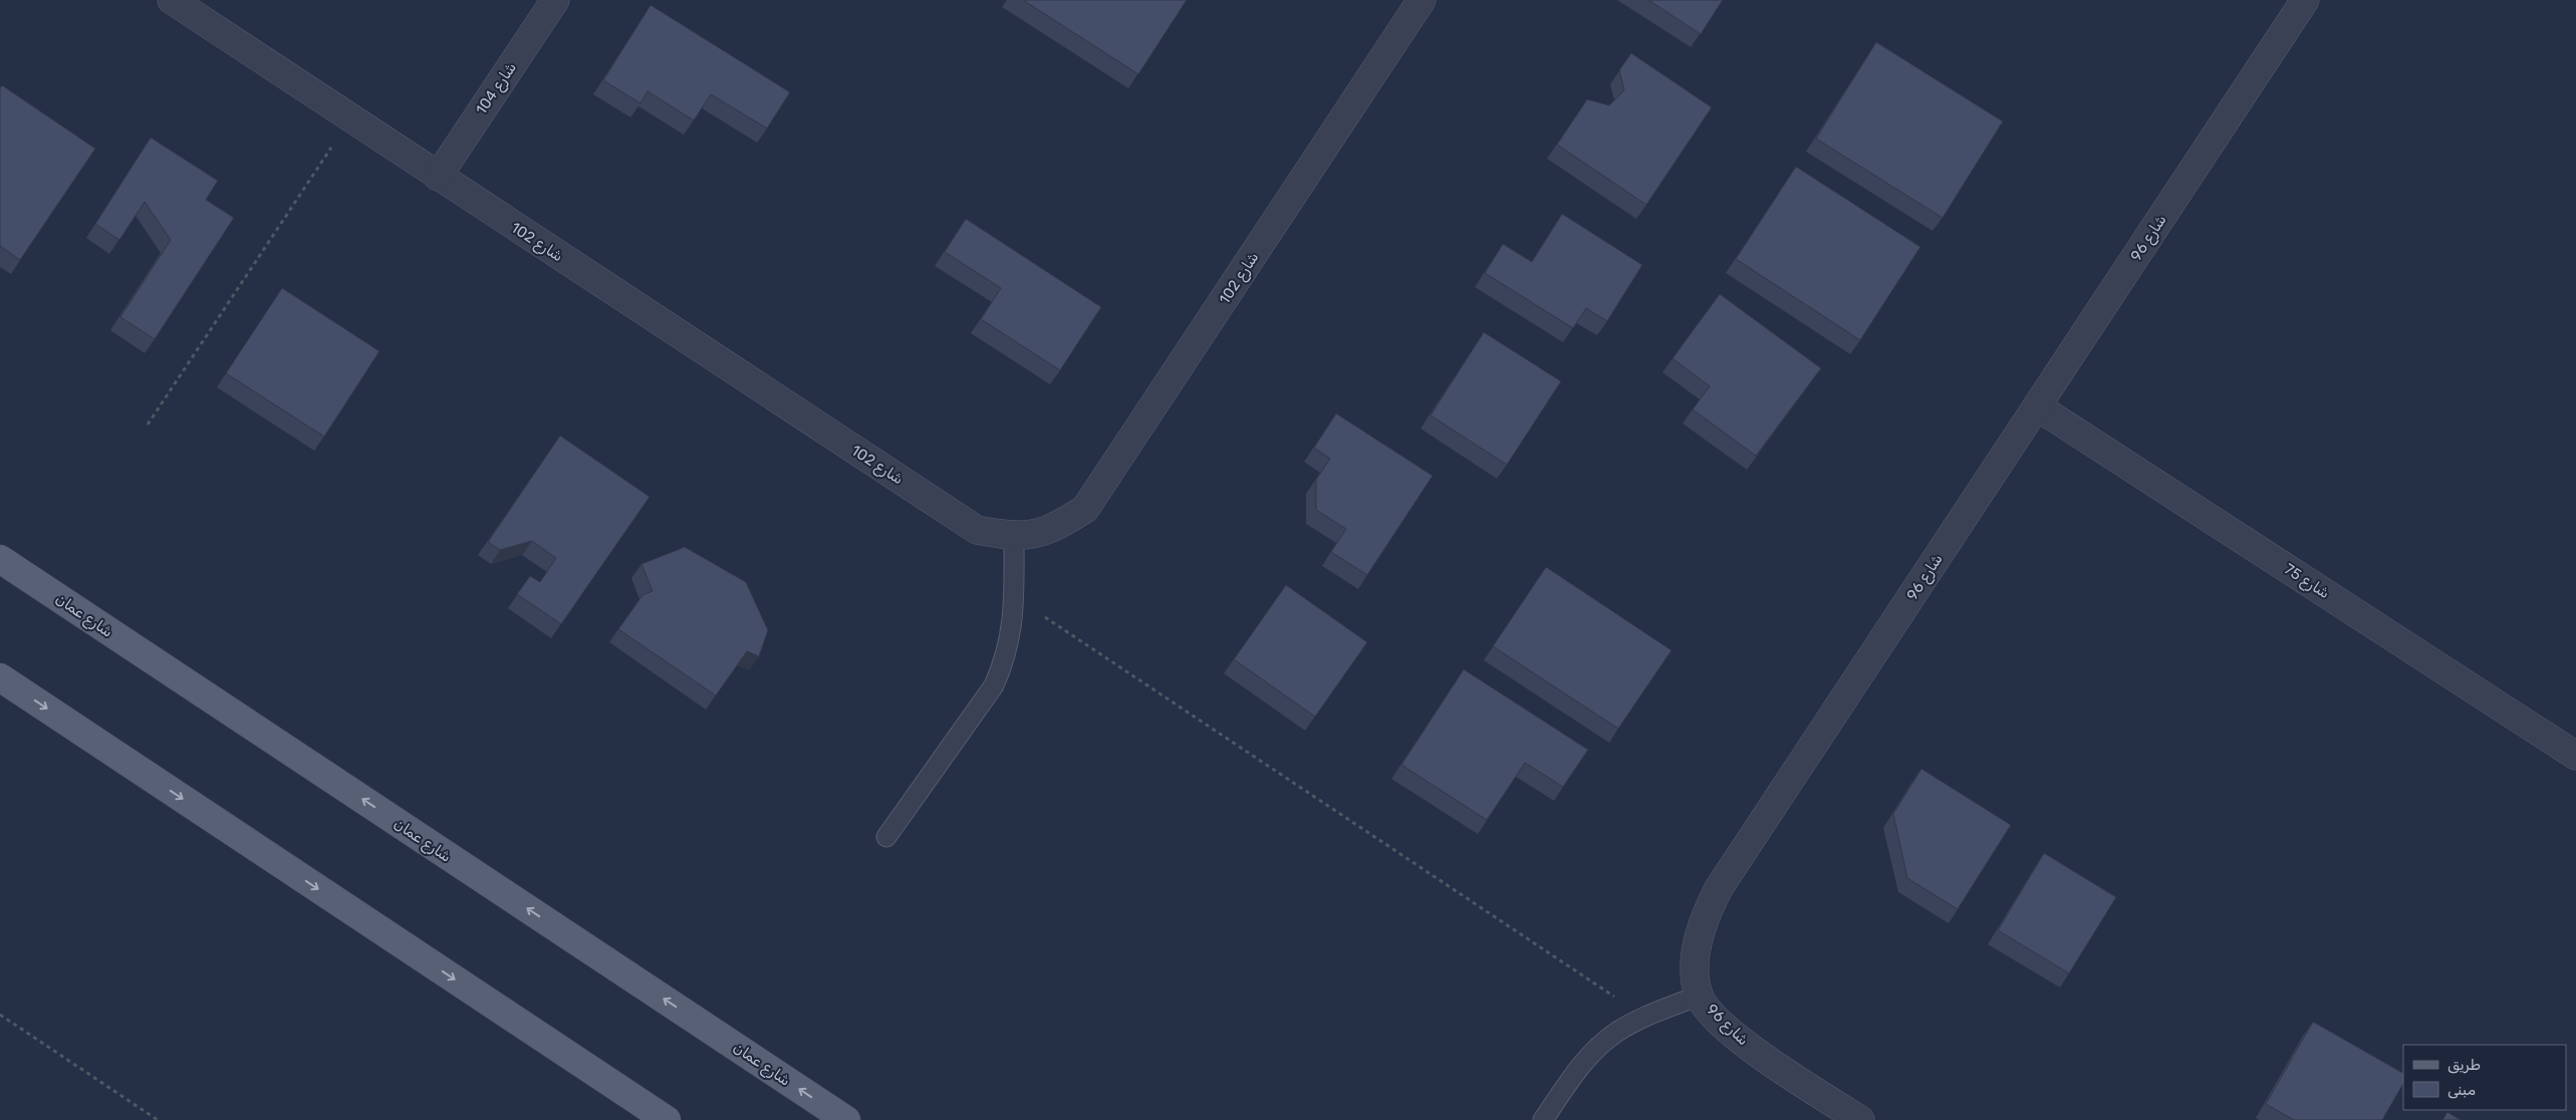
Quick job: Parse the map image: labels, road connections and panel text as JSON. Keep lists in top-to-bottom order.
{
  "streets": {
    "main road": ["شارع عمان"],
    "street": [
      "شارع 104",
      "شارع 96",
      "شارع 102",
      "شارع 75"
    ]
  },
  "crossings": [
    ["شارع 104", "شارع 102"],
    ["شارع 96", "شارع 75"]
  ],
  "legend": ["طريق", "مبنى"]
}
